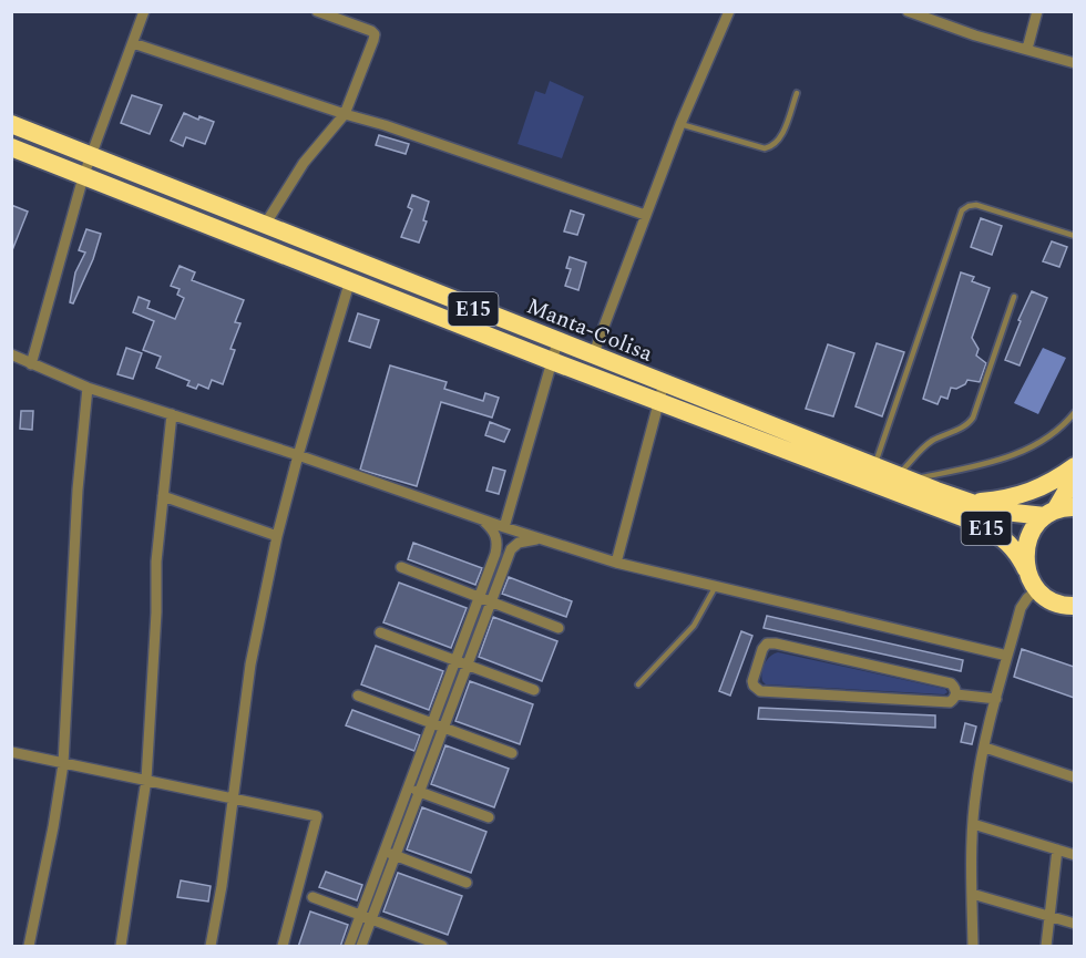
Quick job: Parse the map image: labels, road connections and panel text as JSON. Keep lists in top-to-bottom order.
{
  "streets": {
    "highway": ["E15", "Manta-Colisa"]
  },
  "crossings": [
    ["E15", "Manta-Colisa"]
  ]
}
